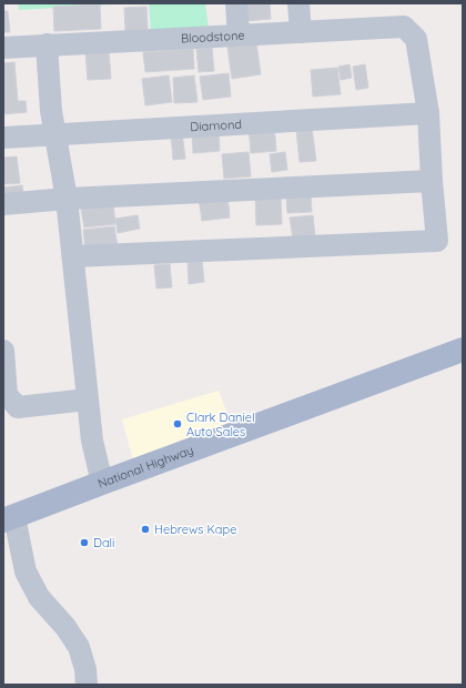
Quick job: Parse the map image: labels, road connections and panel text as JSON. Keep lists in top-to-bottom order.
{
  "streets": {
    "main road": ["National Highway"],
    "street": ["Bloodstone", "Diamond"]
  },
  "crossings": [
    ["Bloodstone", "Diamond"]
  ],
  "places": ["Clark Daniel Auto Sales", "Hebrews Kape", "Dali"]
}
